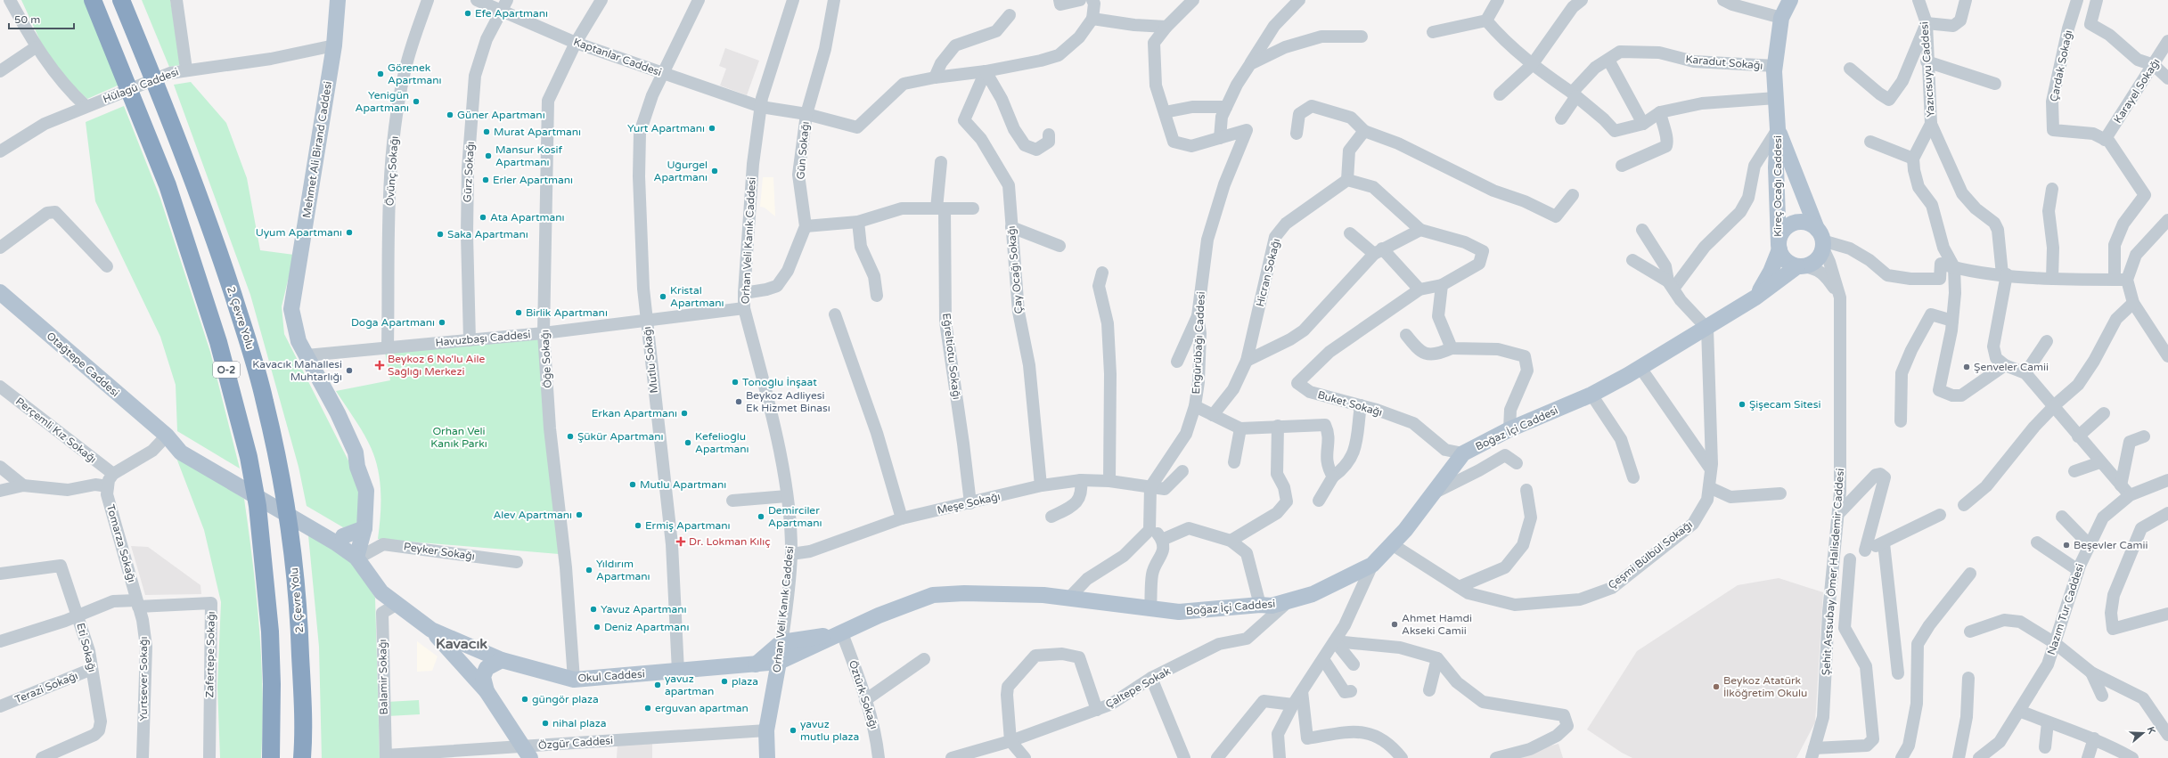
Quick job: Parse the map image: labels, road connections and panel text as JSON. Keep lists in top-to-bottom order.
{
  "streets": {
    "highway": ["2. Çevre Yolu", "O-2"],
    "main road": [
      "Mehmet Ali Birand Caddesi",
      "Kireç Ocağı Caddesi",
      "Orhan Veli Kanık Caddesi",
      "Otağtepe Caddesi",
      "Boğaz İçi Caddesi",
      "Okul Caddesi"
    ],
    "street": [
      "Kaptanlar Caddesi",
      "Karadut Sokağı",
      "Çardak Sokağı",
      "Yazıcısuyu Caddesi",
      "Hülagü Caddesi",
      "Karayel Sokağı",
      "Gün Sokağı",
      "Övünç Sokağı",
      "Gürz Sokağı",
      "Çay Ocağı Sokağı",
      "Hicran Sokağı",
      "Havuzbaşı Caddesi",
      "Engürübağı Caddesi",
      "Eğreltiotu Sokağı",
      "Öḡe Sokağı",
      "Mutlu Sokağı",
      "Buket Sokağı",
      "Perçemli Kız Sokağı",
      "Meşe Sokağı",
      "Tomarza Sokağı",
      "Peyker Sokağı",
      "Çeşmi Bülbül Sokağı",
      "Şehit Astsubay Ömer Halisdemir Caddesi",
      "Nazım Tur Caddesi",
      "Eti Sokağı",
      "Zafertepe Sokağı",
      "Balamir Sokağı",
      "Yurtsever Sokağı",
      "Terazi Sokağı",
      "Çaltepe Sokak",
      "Öztürk Sokağı",
      "Özgür Caddesi"
    ]
  },
  "crossings": [
    ["Kaptanlar Caddesi", "Gün Sokağı"],
    ["Kaptanlar Caddesi", "Gürz Sokağı"],
    ["Kaptanlar Caddesi", "Orhan Veli Kanık Caddesi"],
    ["Kaptanlar Caddesi", "Öḡe Sokağı"],
    ["Kaptanlar Caddesi", "Mutlu Sokağı"],
    ["Karadut Sokağı", "Kireç Ocağı Caddesi"],
    ["Çardak Sokağı", "Karayel Sokağı"],
    ["Hülagü Caddesi", "Mehmet Ali Birand Caddesi"],
    ["Mehmet Ali Birand Caddesi", "Havuzbaşı Caddesi"],
    ["Mehmet Ali Birand Caddesi", "Peyker Sokağı"],
    ["Gün Sokağı", "Orhan Veli Kanık Caddesi"],
    ["Övünç Sokağı", "Havuzbaşı Caddesi"],
    ["Gürz Sokağı", "Havuzbaşı Caddesi"],
    ["Kireç Ocağı Caddesi", "Boğaz İçi Caddesi"],
    ["Kireç Ocağı Caddesi", "Şehit Astsubay Ömer Halisdemir Caddesi"],
    ["Orhan Veli Kanık Caddesi", "Havuzbaşı Caddesi"],
    ["Orhan Veli Kanık Caddesi", "Boğaz İçi Caddesi"],
    ["Orhan Veli Kanık Caddesi", "Meşe Sokağı"],
    ["Orhan Veli Kanık Caddesi", "Okul Caddesi"],
    ["Orhan Veli Kanık Caddesi", "Özgür Caddesi"],
    ["Çay Ocağı Sokağı", "Meşe Sokağı"],
    ["Havuzbaşı Caddesi", "Öḡe Sokağı"],
    ["Havuzbaşı Caddesi", "Mutlu Sokağı"],
    ["Engürübağı Caddesi", "Meşe Sokağı"],
    ["Eğreltiotu Sokağı", "Meşe Sokağı"],
    ["Öḡe Sokağı", "Okul Caddesi"],
    ["Mutlu Sokağı", "Okul Caddesi"],
    ["Buket Sokağı", "Boğaz İçi Caddesi"],
    ["Boğaz İçi Caddesi", "Çeşmi Bülbül Sokağı"],
    ["Boğaz İçi Caddesi", "Şehit Astsubay Ömer Halisdemir Caddesi"],
    ["Boğaz İçi Caddesi", "Okul Caddesi"],
    ["Boğaz İçi Caddesi", "Çaltepe Sokak"],
    ["Boğaz İçi Caddesi", "Öztürk Sokağı"],
    ["Perçemli Kız Sokağı", "Tomarza Sokağı"],
    ["Tomarza Sokağı", "Zafertepe Sokağı"],
    ["Tomarza Sokağı", "Yurtsever Sokağı"],
    ["Eti Sokağı", "Terazi Sokağı"],
    ["Zafertepe Sokağı", "Yurtsever Sokağı"],
    ["Okul Caddesi", "Balamir Sokağı"],
    ["Balamir Sokağı", "Özgür Caddesi"]
  ],
  "districts": ["Kavacık"],
  "parks": ["Orhan Veli Kanık Parkı"],
  "places": {
    "other": [
      "Efe Apartmanı",
      "Görenek Apartmanı",
      "Yenigün Apartmanı",
      "Güner Apartmanı",
      "Yurt Apartmanı",
      "Murat Apartmanı",
      "Mansur Kosif Apartmanı",
      "Uḡurgel Apartmanı",
      "Erler Apartmanı",
      "Ata Apartmanı",
      "Uyum Apartmanı",
      "Saka Apartmanı",
      "Kristal Apartmanı",
      "Birlik Apartmanı",
      "Doḡa Apartmanı",
      "Şenveler Camii",
      "Kavacık Mahallesi Muhtarlığı",
      "Tonoḡlu İnşaat",
      "Beykoz Adliyesi Ek Hizmet Binası",
      "Şişecam Sitesi",
      "Erkan Apartmanı",
      "Şükür Apartmanı",
      "Kefelioḡlu Apartmanı",
      "Mutlu Apartmanı",
      "Alev Apartmanı",
      "Demirciler Apartmanı",
      "Ermiş Apartmanı",
      "Beşevler Camii",
      "Yıldırım Apartmanı",
      "Yavuz Apartmanı",
      "Ahmet Hamdi Akseki Camii",
      "Deniz Apartmanı",
      "plaza",
      "yavuz apartman",
      "Beykoz Atatürk İlköğretim Okulu",
      "güngör plaza",
      "erguvan apartman",
      "nihal plaza",
      "yavuz mutlu plaza"
    ],
    "health": ["Beykoz 6 No'lu Aile Saḡlıḡı Merkezi", "Dr. Lokman Kılıç"]
  },
  "scale_bar": "50 m",
  "north": "right"
}
